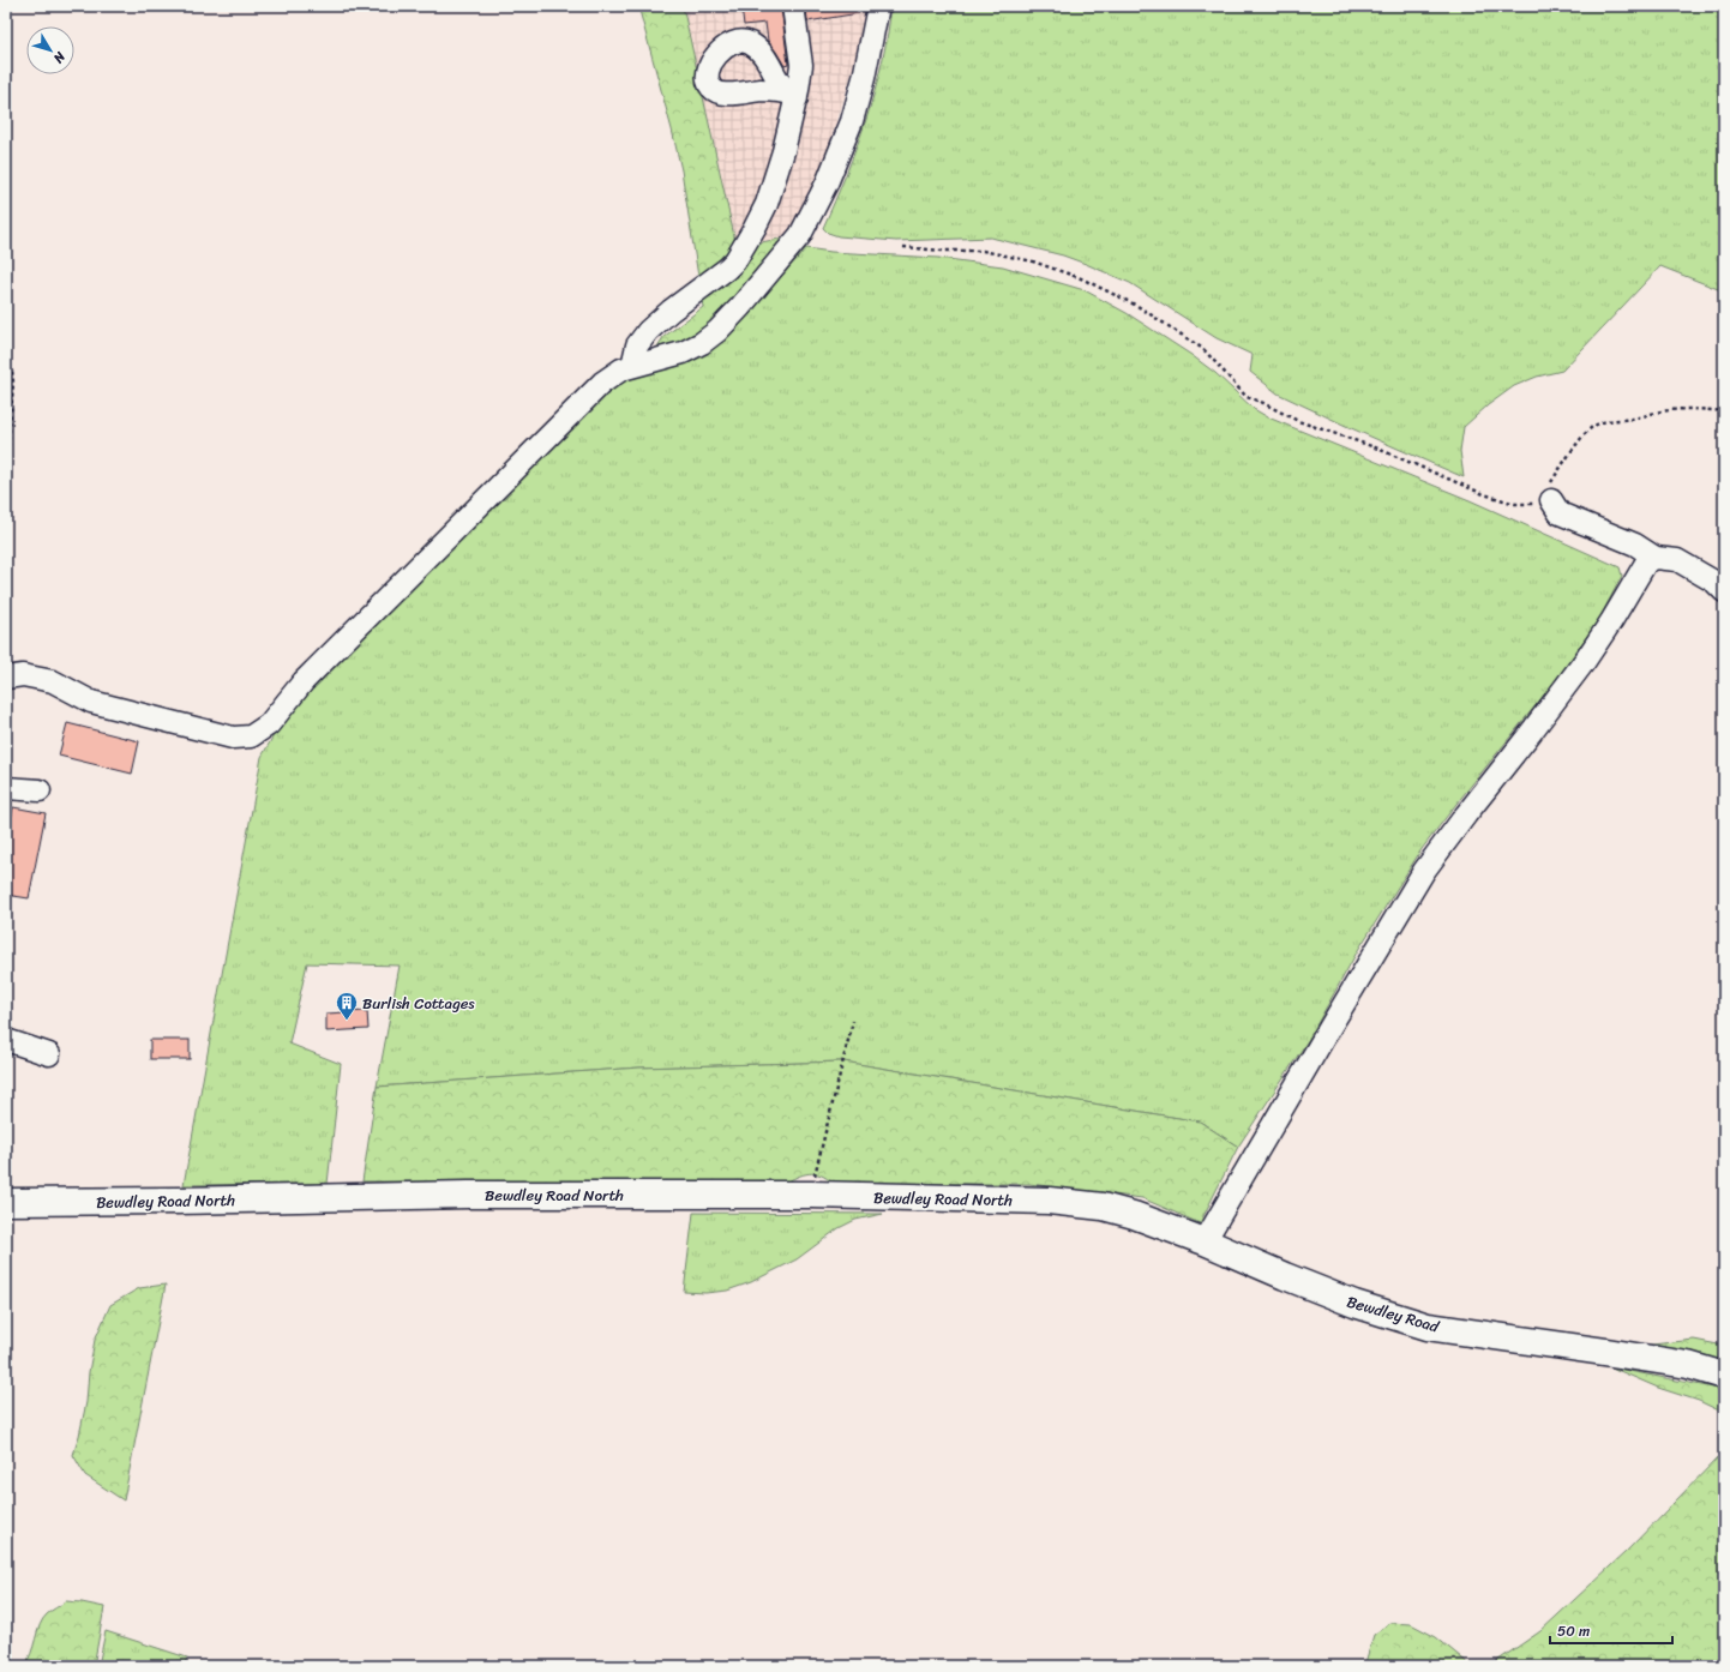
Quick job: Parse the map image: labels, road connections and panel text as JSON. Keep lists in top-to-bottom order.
{
  "streets": {
    "main road": ["Bewdley Road North", "Bewdley Road"]
  },
  "crossings": [
    ["Bewdley Road North", "Bewdley Road"]
  ],
  "places": {
    "building": ["Burlish Cottages"]
  },
  "scale_bar": "50 m",
  "north": "bottom right"
}
